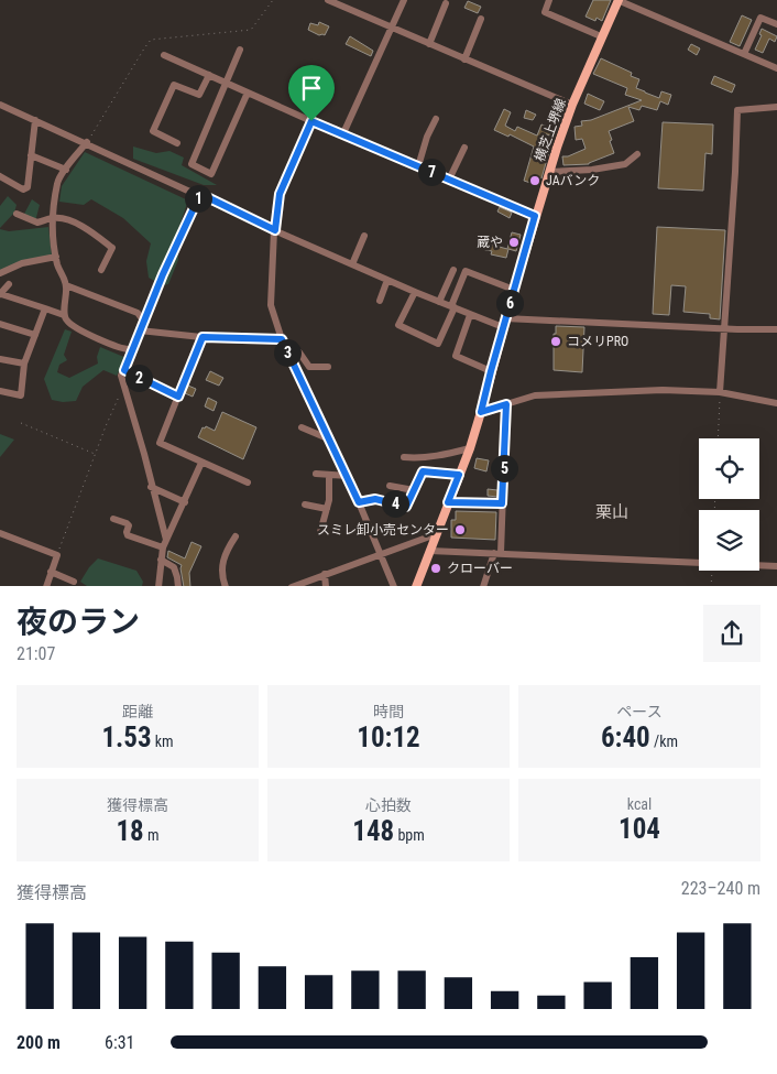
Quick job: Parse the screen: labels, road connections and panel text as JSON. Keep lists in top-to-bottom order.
{
  "streets": {
    "main road": ["横芝上堺線"]
  },
  "districts": ["栗山"],
  "places": [
    "JAバンク",
    "蔵や",
    "コメリPRO",
    "スミレ卸小売センター",
    "クローバー"
  ],
  "page": {
    "pins": [
      "7",
      "1",
      "6",
      "3",
      "2",
      "5",
      "4"
    ],
    "heading": ["夜のラン", "21:07"],
    "stats": [
      ["距離", "1.53 km"],
      ["時間", "10:12"],
      ["ペース", "6:40 /km"],
      ["獲得標高", "18 m"],
      ["心拍数", "148 bpm"],
      ["kcal", "104"]
    ],
    "chart": ["獲得標高", "223–240 m"],
    "list": [
      {
        "name": "200 m",
        "note": "6:31"
      }
    ]
  }
}
